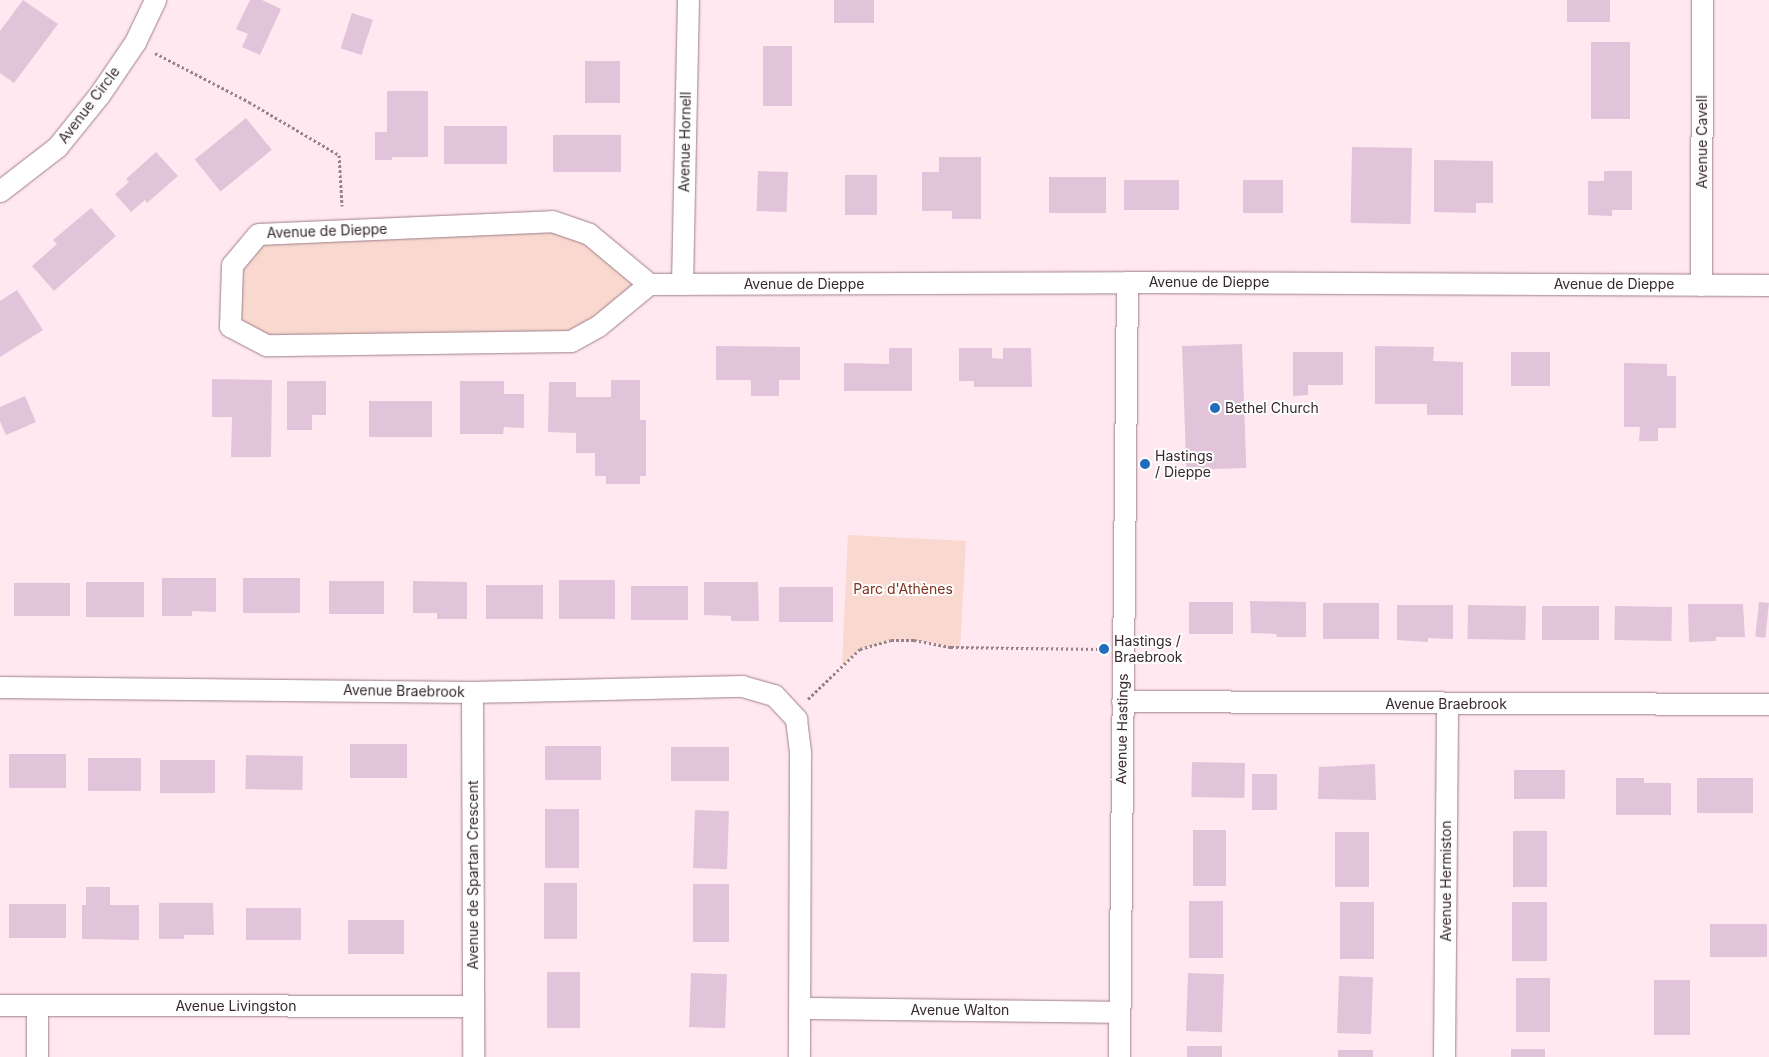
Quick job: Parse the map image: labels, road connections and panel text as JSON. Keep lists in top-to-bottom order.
{
  "streets": {
    "street": [
      "Avenue Circle",
      "Avenue Hornell",
      "Avenue Cavell",
      "Avenue de Dieppe",
      "Avenue Braebrook",
      "Avenue Hastings",
      "Avenue de Spartan Crescent",
      "Avenue Hermiston",
      "Avenue Livingston",
      "Avenue Walton"
    ]
  },
  "crossings": [
    ["Avenue Hornell", "Avenue de Dieppe"],
    ["Avenue Cavell", "Avenue de Dieppe"],
    ["Avenue de Dieppe", "Avenue Hastings"],
    ["Avenue Braebrook", "Avenue Hastings"],
    ["Avenue Braebrook", "Avenue de Spartan Crescent"],
    ["Avenue Braebrook", "Avenue Hermiston"],
    ["Avenue Braebrook", "Avenue Walton"],
    ["Avenue Hastings", "Avenue Walton"],
    ["Avenue de Spartan Crescent", "Avenue Livingston"]
  ],
  "parks": ["Parc d'Athènes"],
  "places": ["Bethel Church", "Hastings / Dieppe", "Hastings / Braebrook"]
}
